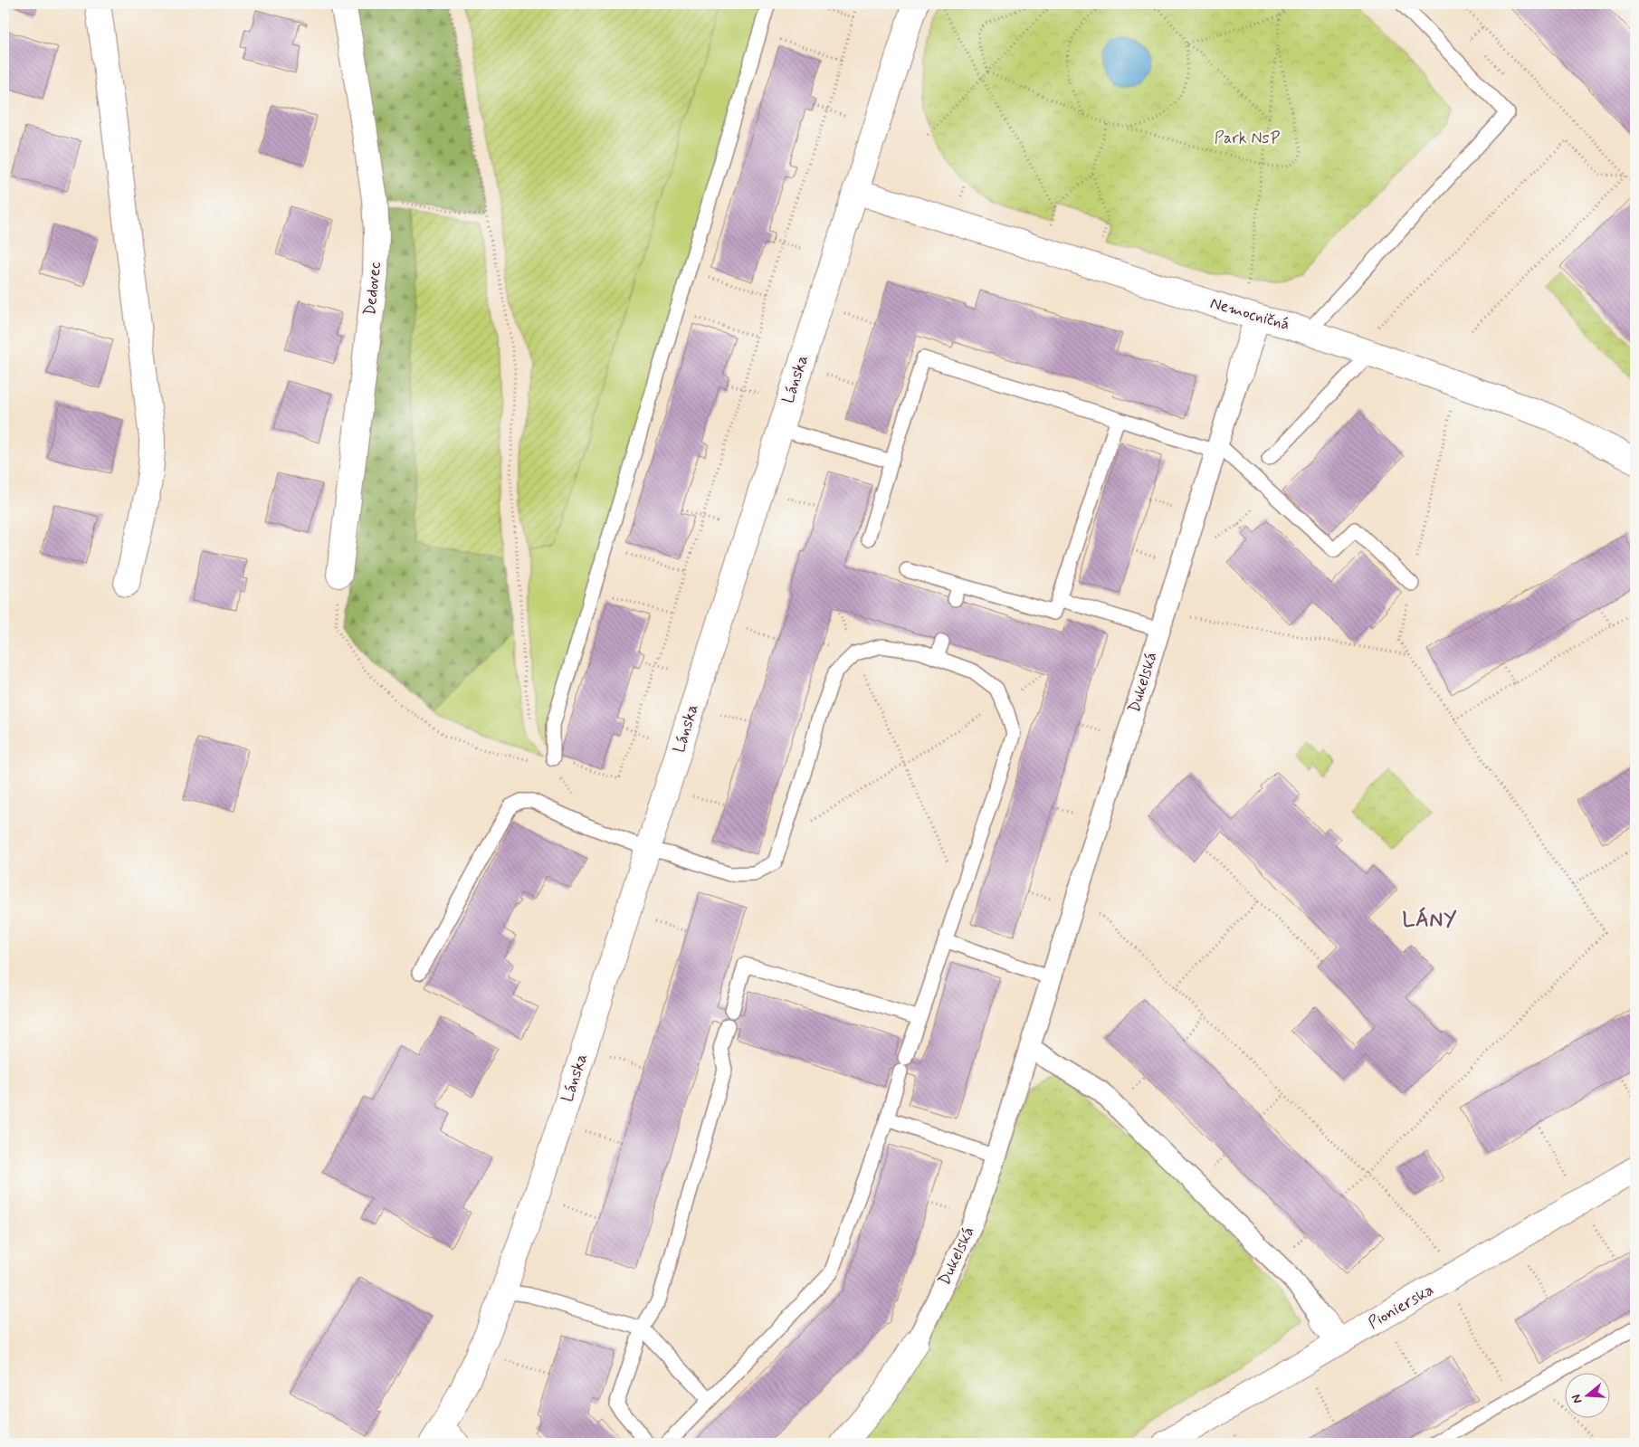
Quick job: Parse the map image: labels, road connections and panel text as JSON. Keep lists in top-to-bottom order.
{
  "streets": {
    "street": [
      "Dedovec",
      "Nemocničná",
      "Lánska",
      "Dukelská",
      "Pionierska"
    ]
  },
  "crossings": [
    ["Nemocničná", "Lánska"],
    ["Nemocničná", "Dukelská"]
  ],
  "districts": ["LÁNY"],
  "parks": ["Park NsP"],
  "north": "left"
}
